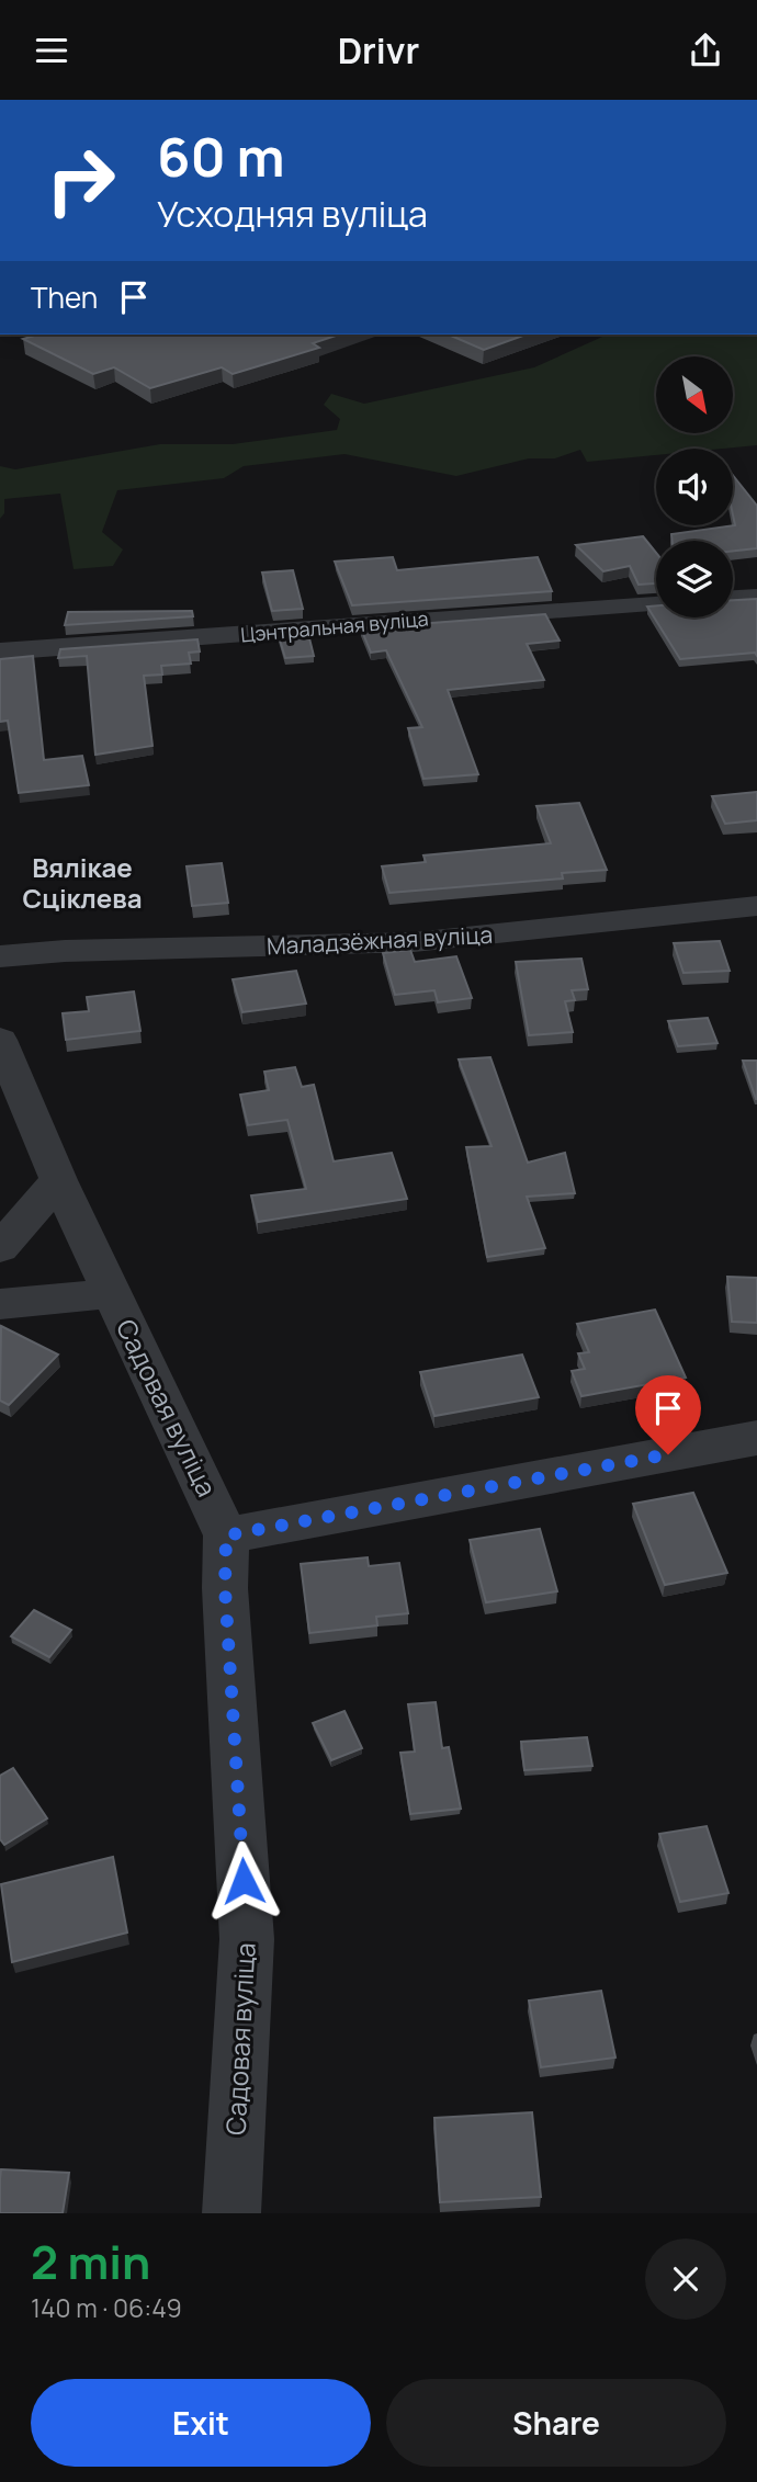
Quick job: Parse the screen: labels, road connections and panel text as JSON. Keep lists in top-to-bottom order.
{
  "streets": {
    "street": ["Цэнтральная вуліца", "Маладзёжная вуліца", "Садовая вуліца"]
  },
  "districts": ["Вялікае Сціклева"],
  "north": "bottom right",
  "page": {
    "header": "Drivr",
    "turn": ["60 m", "Усходняя вуліца"],
    "then": "Then",
    "heading": ["2 min", "140 m · 06:49"],
    "buttons": ["Exit", "Share"]
  }
}
